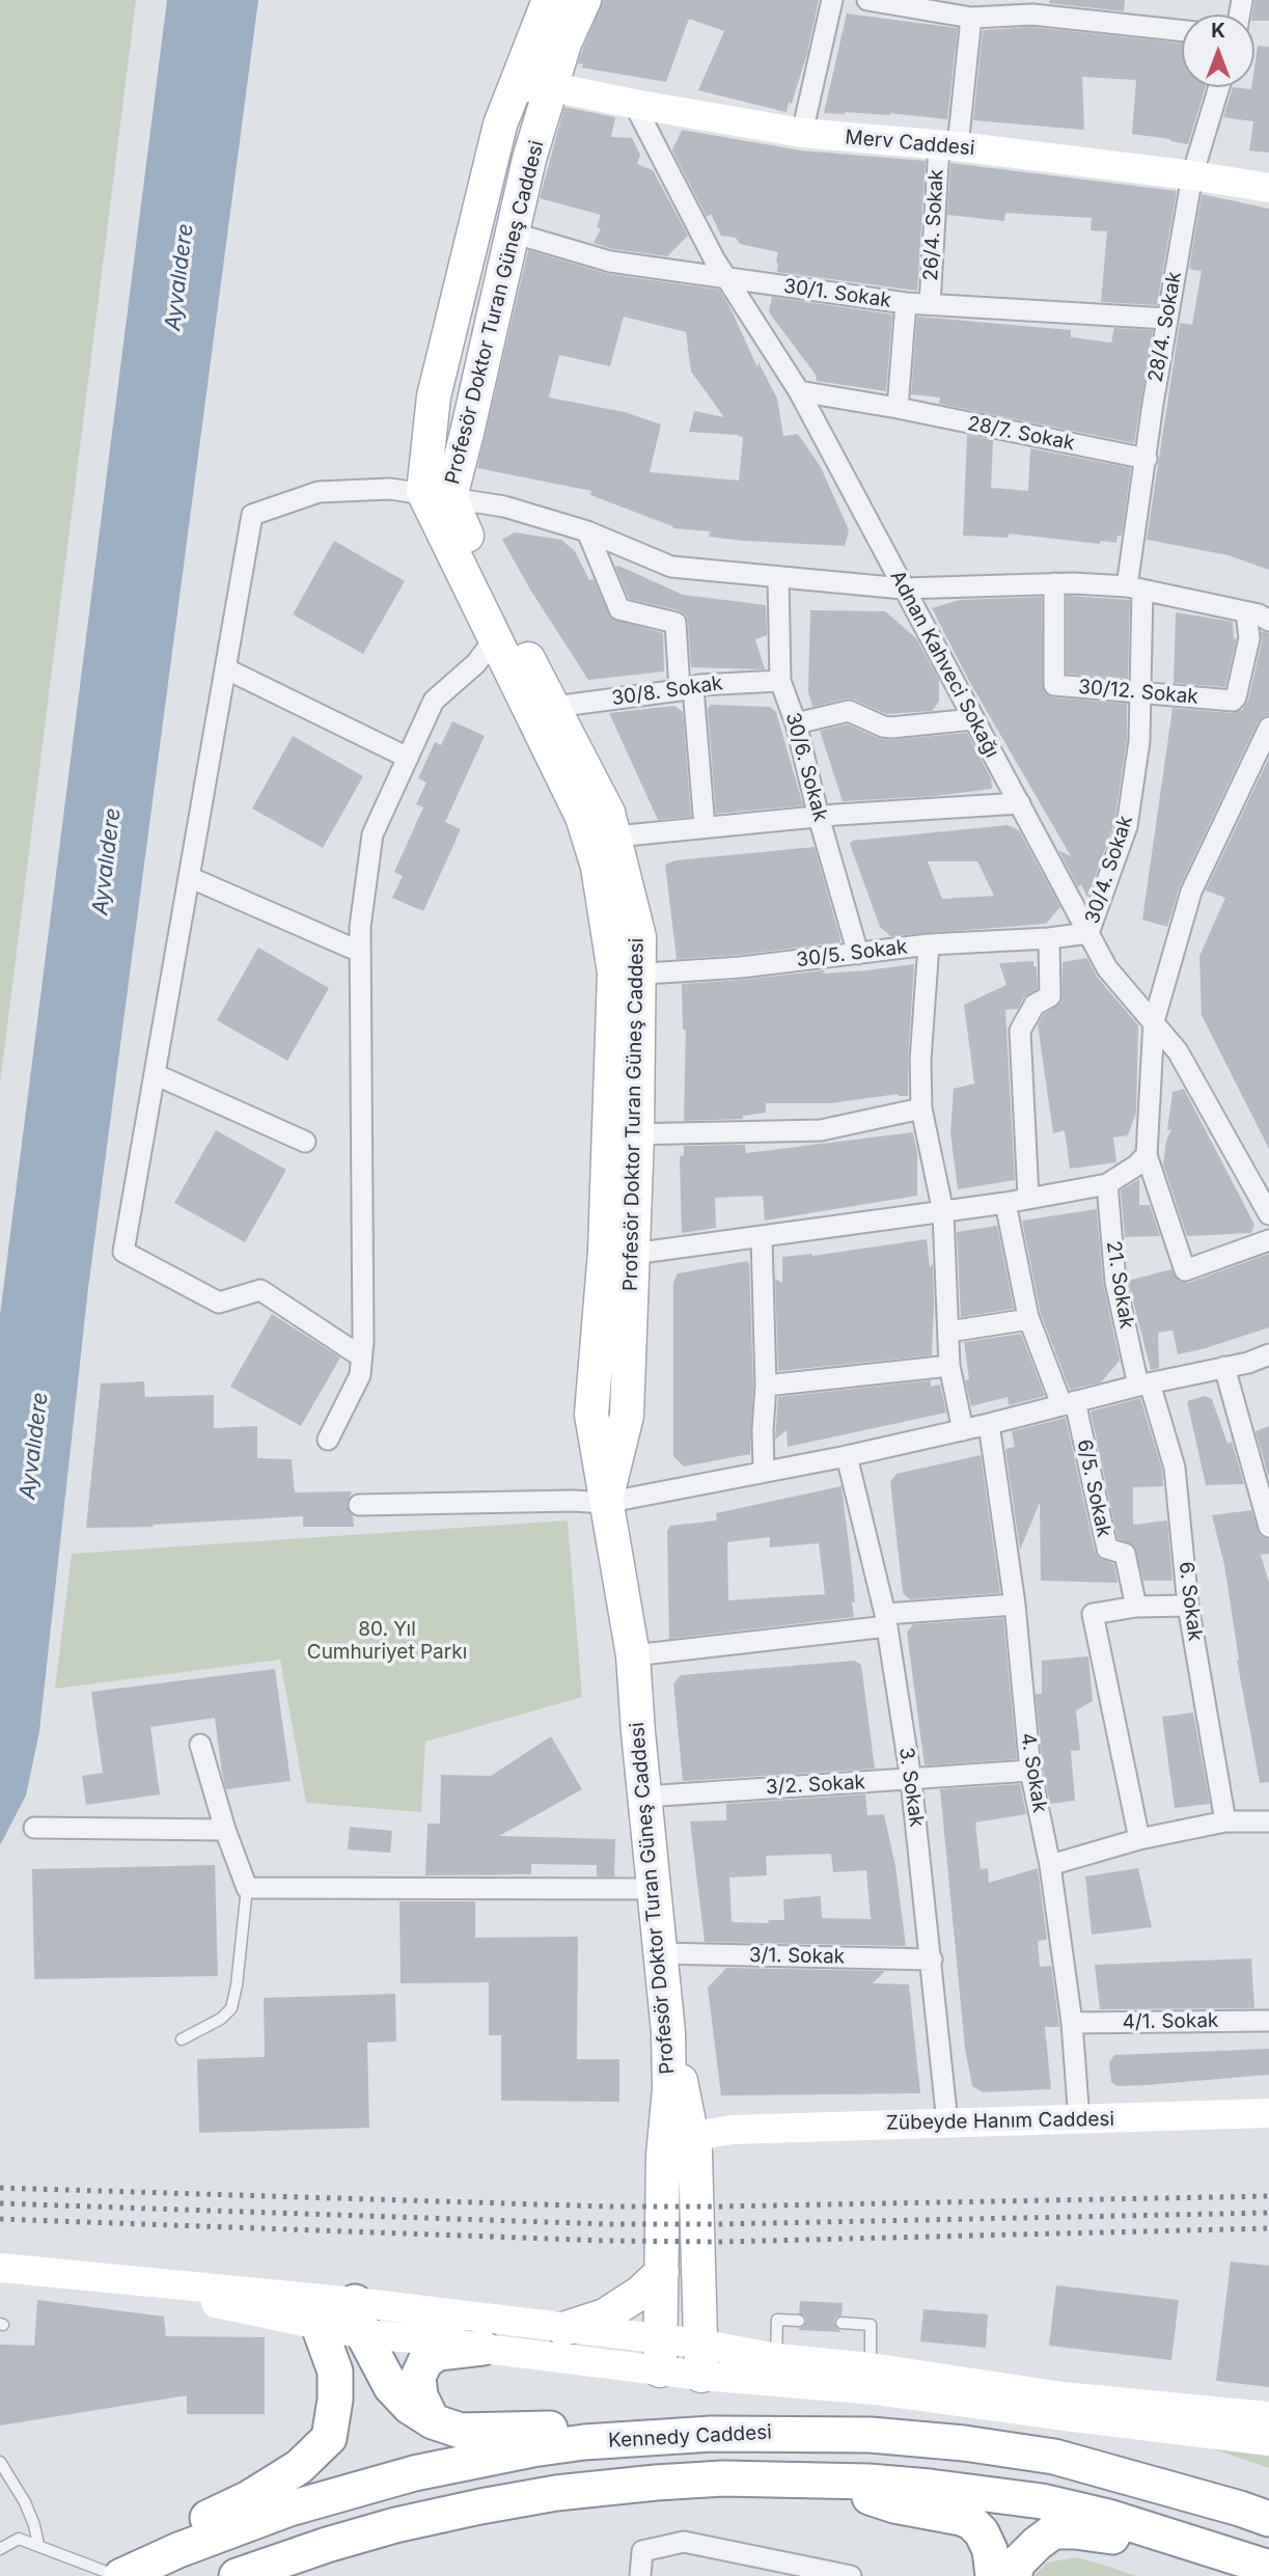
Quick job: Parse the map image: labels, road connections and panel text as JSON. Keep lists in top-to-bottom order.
{
  "streets": {
    "highway": ["Kennedy Caddesi"],
    "main road": ["Merv Caddesi", "Profesör Doktor Turan Güneş Caddesi", "Zübeyde Hanım Caddesi"],
    "street": [
      "26/4. Sokak",
      "30/1. Sokak",
      "28/4. Sokak",
      "28/7. Sokak",
      "Adnan Kahveci Sokağı",
      "30/8. Sokak",
      "30/12. Sokak",
      "30/6. Sokak",
      "30/4. Sokak",
      "30/5. Sokak",
      "21. Sokak",
      "6/5. Sokak",
      "6. Sokak",
      "4. Sokak",
      "3/2. Sokak",
      "3. Sokak",
      "3/1. Sokak",
      "4/1. Sokak"
    ]
  },
  "crossings": [
    ["Merv Caddesi", "26/4. Sokak"],
    ["Merv Caddesi", "Profesör Doktor Turan Güneş Caddesi"],
    ["Merv Caddesi", "28/4. Sokak"],
    ["Merv Caddesi", "Adnan Kahveci Sokağı"],
    ["26/4. Sokak", "30/1. Sokak"],
    ["30/1. Sokak", "Profesör Doktor Turan Güneş Caddesi"],
    ["30/1. Sokak", "28/4. Sokak"],
    ["30/1. Sokak", "Adnan Kahveci Sokağı"],
    ["Profesör Doktor Turan Güneş Caddesi", "30/8. Sokak"],
    ["Profesör Doktor Turan Güneş Caddesi", "30/5. Sokak"],
    ["Profesör Doktor Turan Güneş Caddesi", "3/2. Sokak"],
    ["Profesör Doktor Turan Güneş Caddesi", "3/1. Sokak"],
    ["Profesör Doktor Turan Güneş Caddesi", "Zübeyde Hanım Caddesi"],
    ["28/4. Sokak", "28/7. Sokak"],
    ["28/4. Sokak", "30/4. Sokak"],
    ["28/7. Sokak", "Adnan Kahveci Sokağı"],
    ["Adnan Kahveci Sokağı", "30/4. Sokak"],
    ["Adnan Kahveci Sokağı", "30/5. Sokak"],
    ["30/8. Sokak", "30/6. Sokak"],
    ["30/12. Sokak", "30/4. Sokak"],
    ["30/6. Sokak", "30/5. Sokak"],
    ["30/4. Sokak", "30/5. Sokak"],
    ["21. Sokak", "6. Sokak"],
    ["4. Sokak", "3/2. Sokak"],
    ["4. Sokak", "4/1. Sokak"],
    ["4. Sokak", "Zübeyde Hanım Caddesi"],
    ["3/2. Sokak", "3. Sokak"],
    ["3. Sokak", "3/1. Sokak"],
    ["3. Sokak", "Zübeyde Hanım Caddesi"]
  ],
  "water": ["Ayvalıdere"],
  "parks": ["80. Yıl Cumhuriyet Parkı"],
  "north": "top"
}
